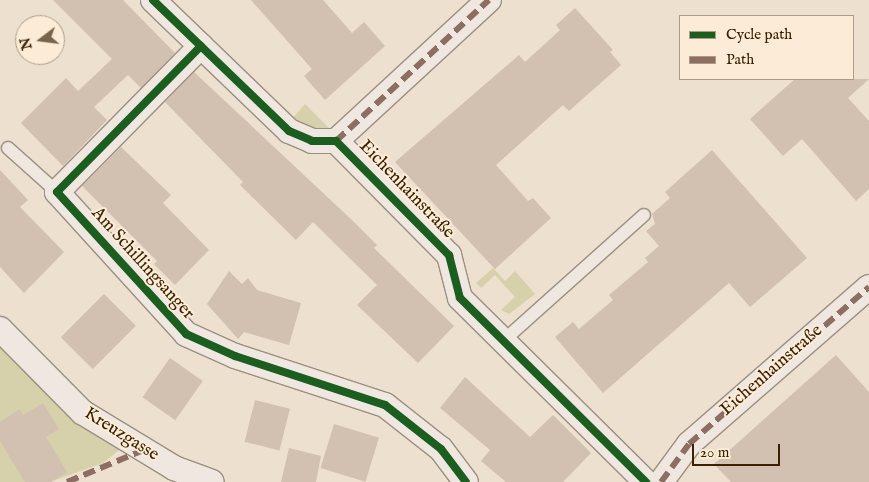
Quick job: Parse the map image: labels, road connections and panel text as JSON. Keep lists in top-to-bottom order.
{
  "streets": {
    "street": ["Eichenhainstraße", "Am Schillingsanger", "Kreuzgasse"]
  },
  "legend": ["Cycle path", "Path"],
  "scale_bar": "20 m",
  "north": "left"
}
